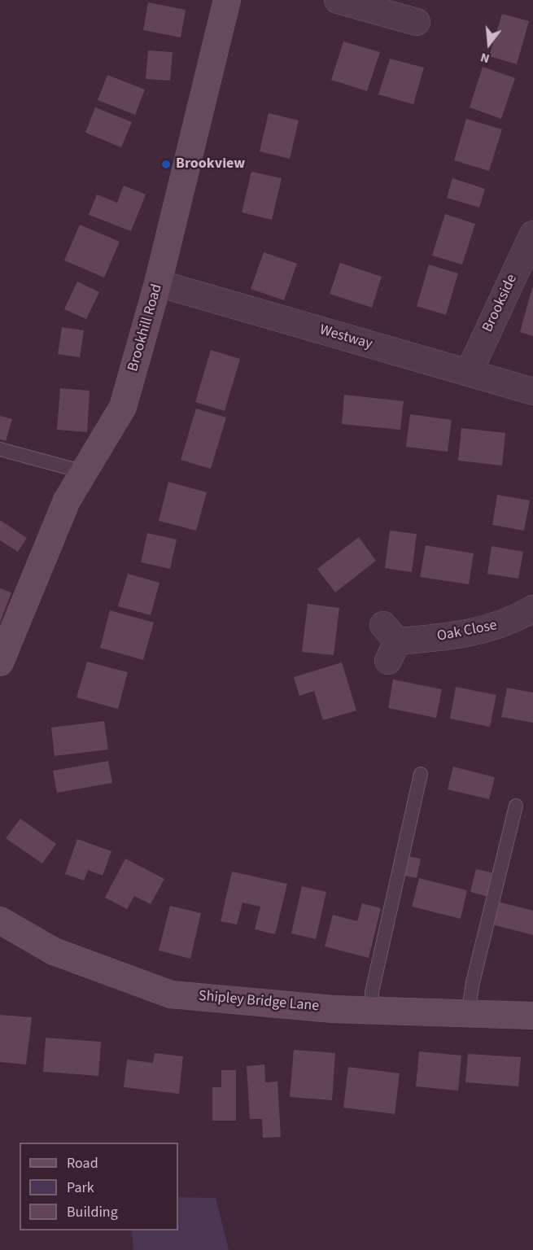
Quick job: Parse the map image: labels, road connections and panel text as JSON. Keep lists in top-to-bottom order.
{
  "streets": {
    "street": [
      "Brookside",
      "Brookhill Road",
      "Westway",
      "Oak Close",
      "Shipley Bridge Lane"
    ]
  },
  "crossings": [
    ["Brookside", "Westway"],
    ["Brookhill Road", "Westway"]
  ],
  "places": ["Brookview"],
  "legend": ["Road", "Park", "Building"],
  "north": "bottom"
}
